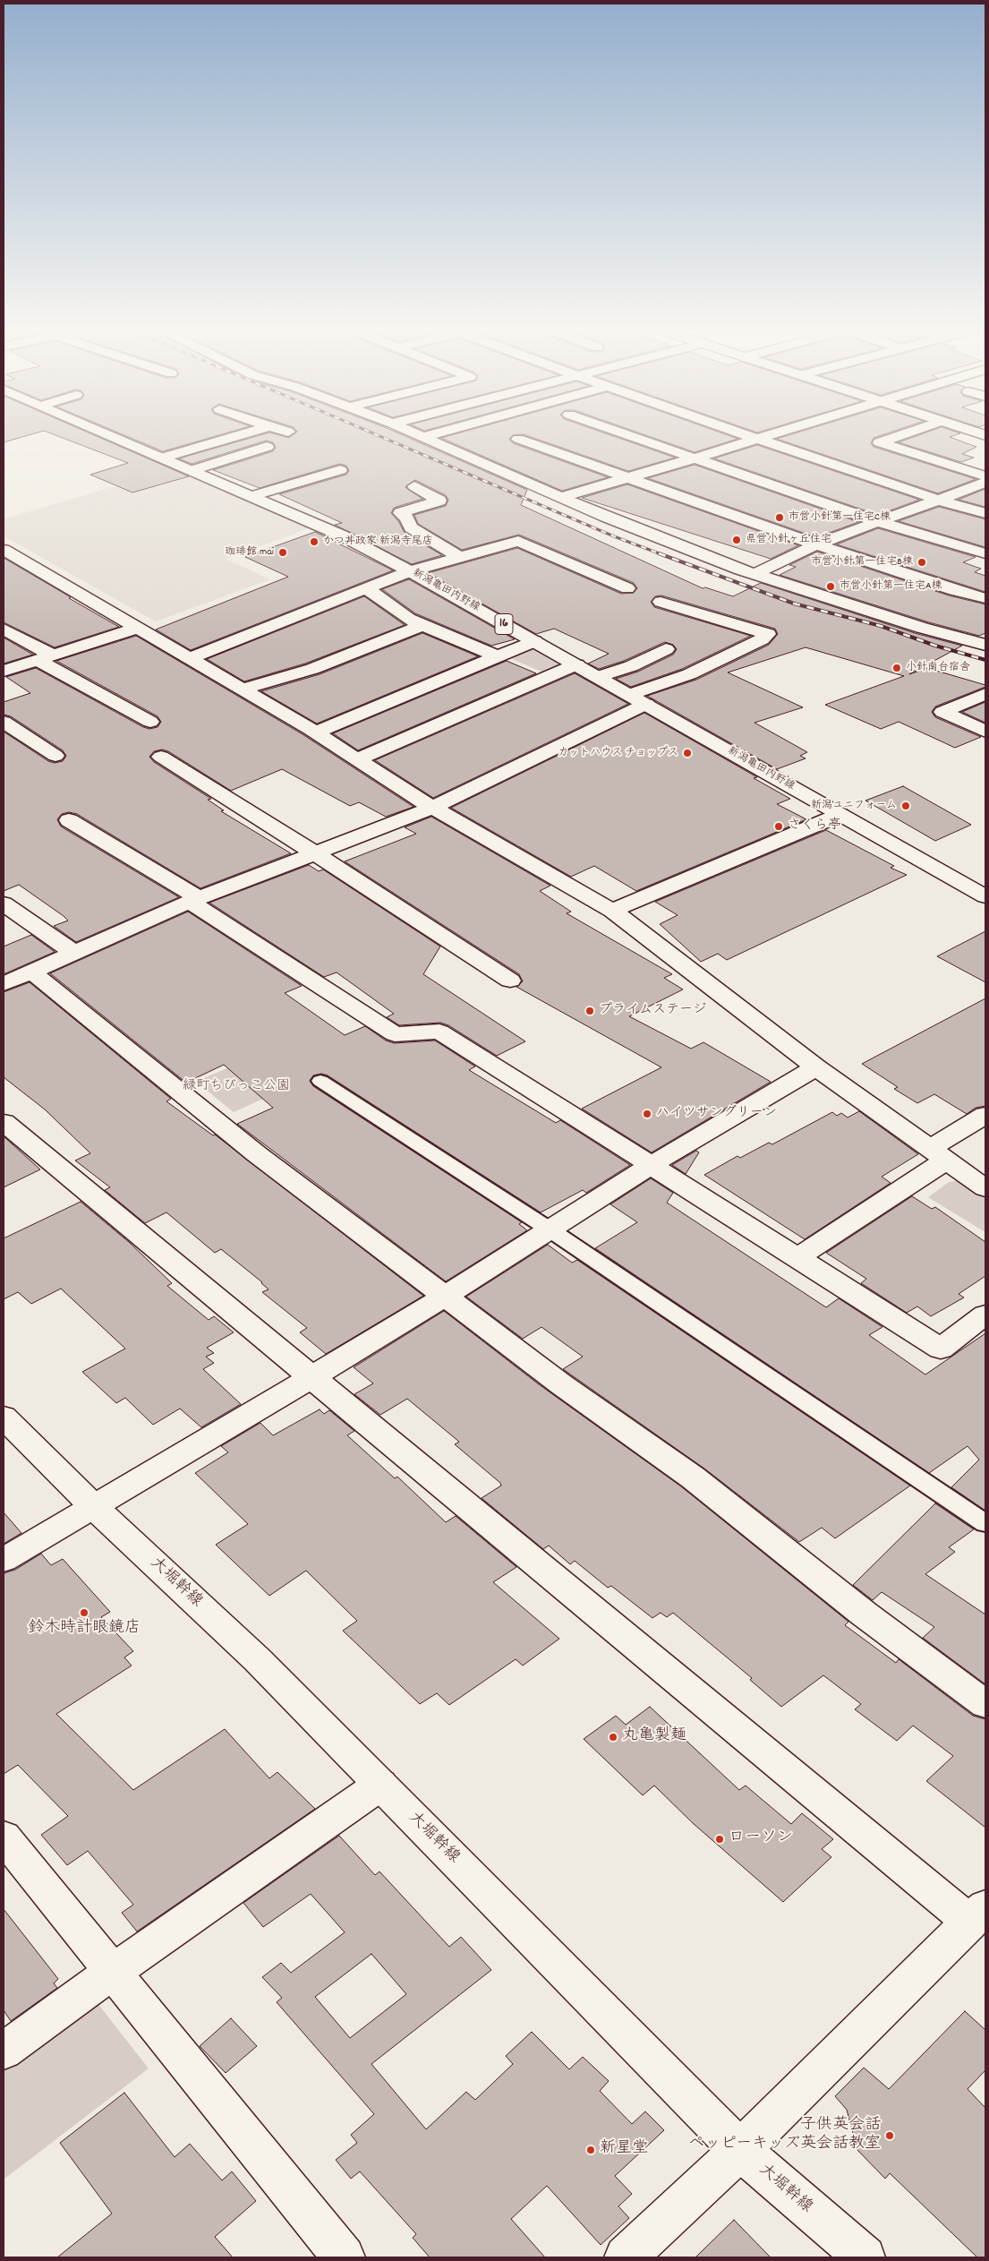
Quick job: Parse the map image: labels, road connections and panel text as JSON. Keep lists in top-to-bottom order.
{
  "streets": {
    "street": ["新潟亀田内野線", "16", "大堀幹線"]
  },
  "parks": ["緑町ちびっこ公園"],
  "places": [
    "市営小針第一住宅C棟",
    "県営小針ヶ丘住宅",
    "かつ丼政家 新潟寺尾店",
    "珈琲館 mai",
    "市営小針第一住宅B棟",
    "市営小針第一住宅A棟",
    "小針南台宿舎",
    "カットハウス チョップス",
    "新潟ユニフォーム",
    "さくら亭",
    "プライムステージ",
    "ハイツサングリーン",
    "鈴木時計眼鏡店",
    "丸亀製麺",
    "ローソン",
    "子供英会話 ペッピーキッズ英会話教室",
    "新星堂"
  ]
}
